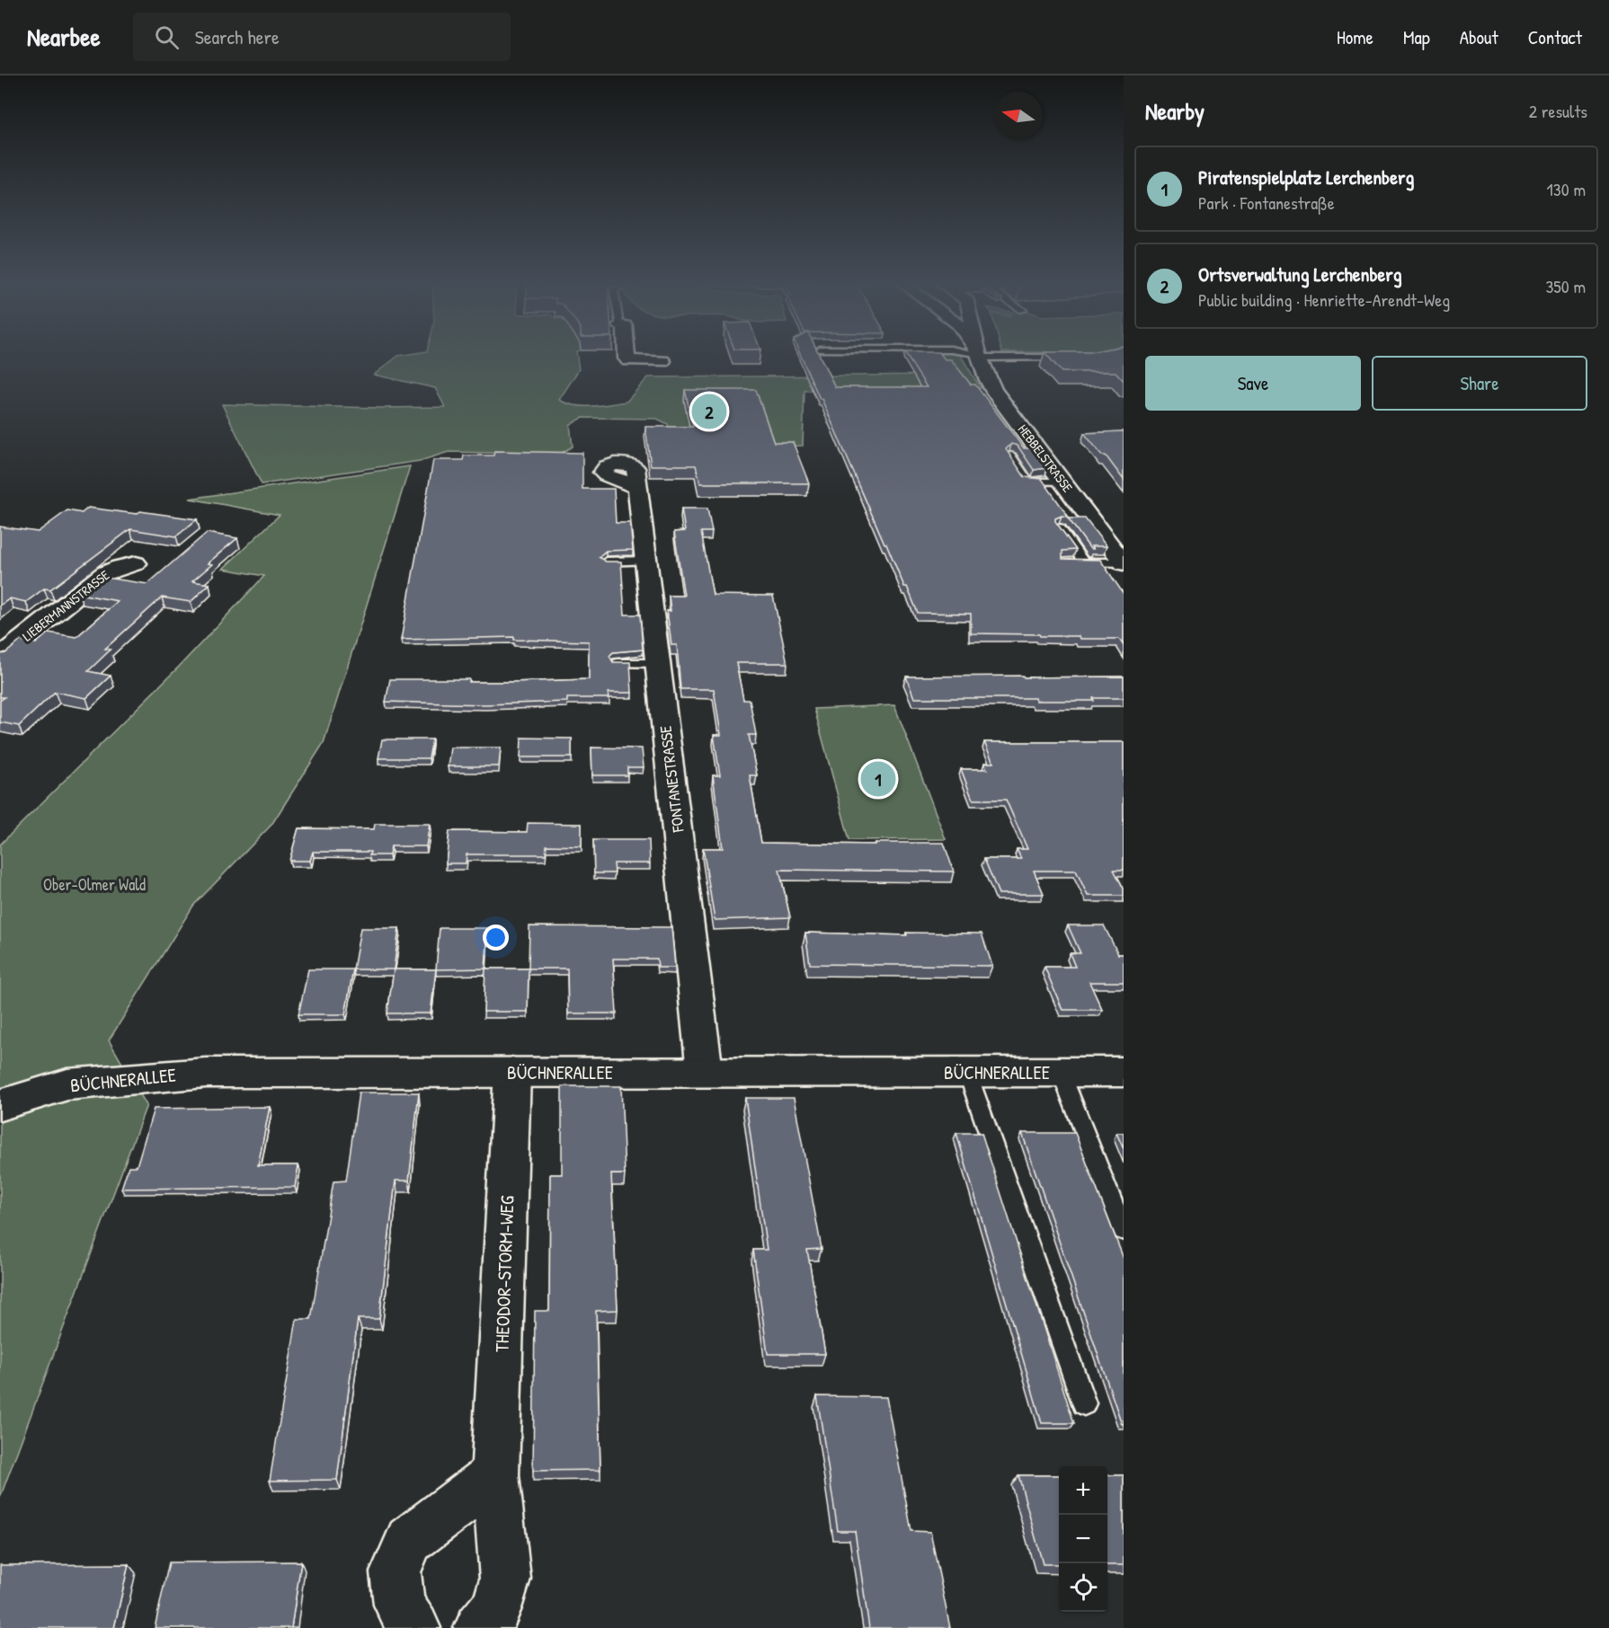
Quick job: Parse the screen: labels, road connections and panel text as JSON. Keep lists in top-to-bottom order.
{
  "streets": {
    "street": [
      "HEBBELSTRASSE",
      "LIEBERMANNSTRASSE",
      "FONTANESTRASSE",
      "BÜCHNERALLEE",
      "THEODOR-STORM-WEG"
    ]
  },
  "crossings": [
    ["FONTANESTRASSE", "BÜCHNERALLEE"],
    ["BÜCHNERALLEE", "THEODOR-STORM-WEG"]
  ],
  "parks": ["Ober-Olmer Wald"],
  "north": "left",
  "page": {
    "header": "Nearbee",
    "search": "Search here",
    "nav": [
      "Home",
      "Map",
      "About",
      "Contact"
    ],
    "heading": ["Nearby", "2 results"],
    "list": [
      {
        "mark": "1",
        "name": "Piratenspielplatz Lerchenberg",
        "note": "Park · Fontanestraße",
        "value": "130 m"
      },
      {
        "mark": "2",
        "name": "Ortsverwaltung Lerchenberg",
        "note": "Public building · Henriette-Arendt-Weg",
        "value": "350 m"
      }
    ],
    "buttons": ["Save", "Share"],
    "pins": ["2", "1"],
    "map_buttons": ["+", "−"]
  }
}
